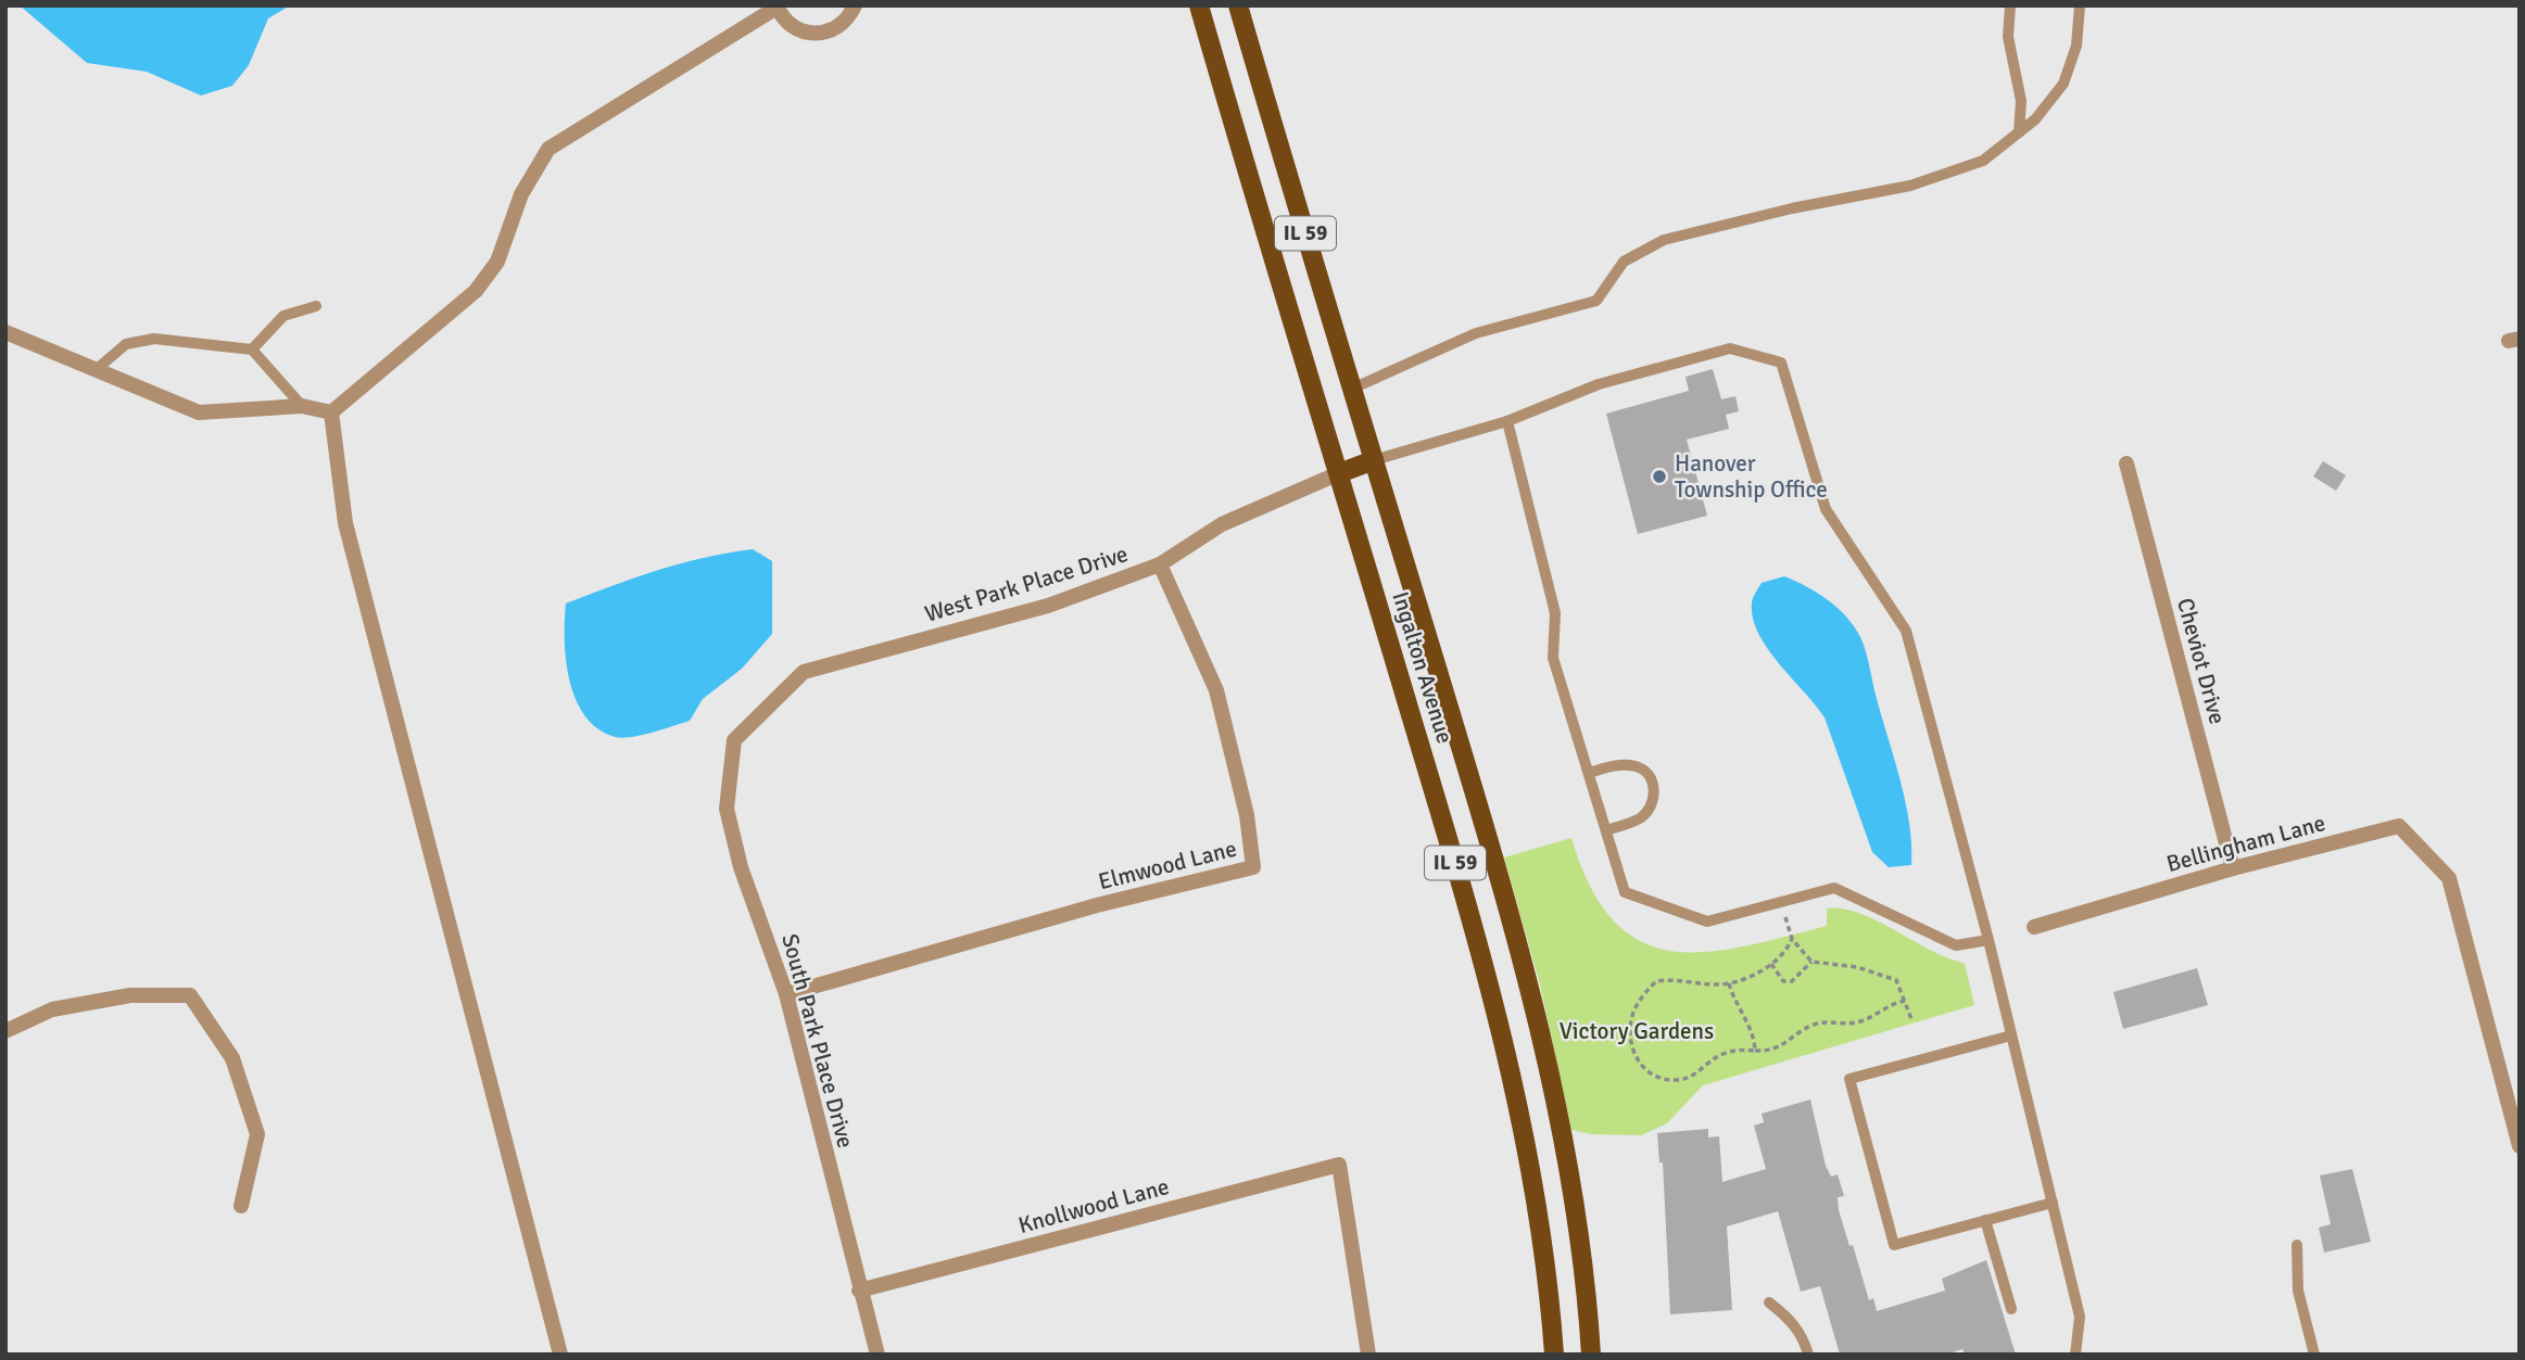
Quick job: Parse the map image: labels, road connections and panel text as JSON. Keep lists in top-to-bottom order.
{
  "streets": {
    "main road": ["IL 59", "Ingalton Avenue"],
    "street": [
      "West Park Place Drive",
      "Cheviot Drive",
      "Bellingham Lane",
      "Elmwood Lane",
      "South Park Place Drive",
      "Knollwood Lane"
    ]
  },
  "crossings": [
    ["West Park Place Drive", "Ingalton Avenue"],
    ["West Park Place Drive", "Elmwood Lane"],
    ["West Park Place Drive", "South Park Place Drive"],
    ["Cheviot Drive", "Bellingham Lane"],
    ["Elmwood Lane", "South Park Place Drive"],
    ["South Park Place Drive", "Knollwood Lane"]
  ],
  "parks": ["Victory Gardens"],
  "places": ["Hanover Township Office"]
}
